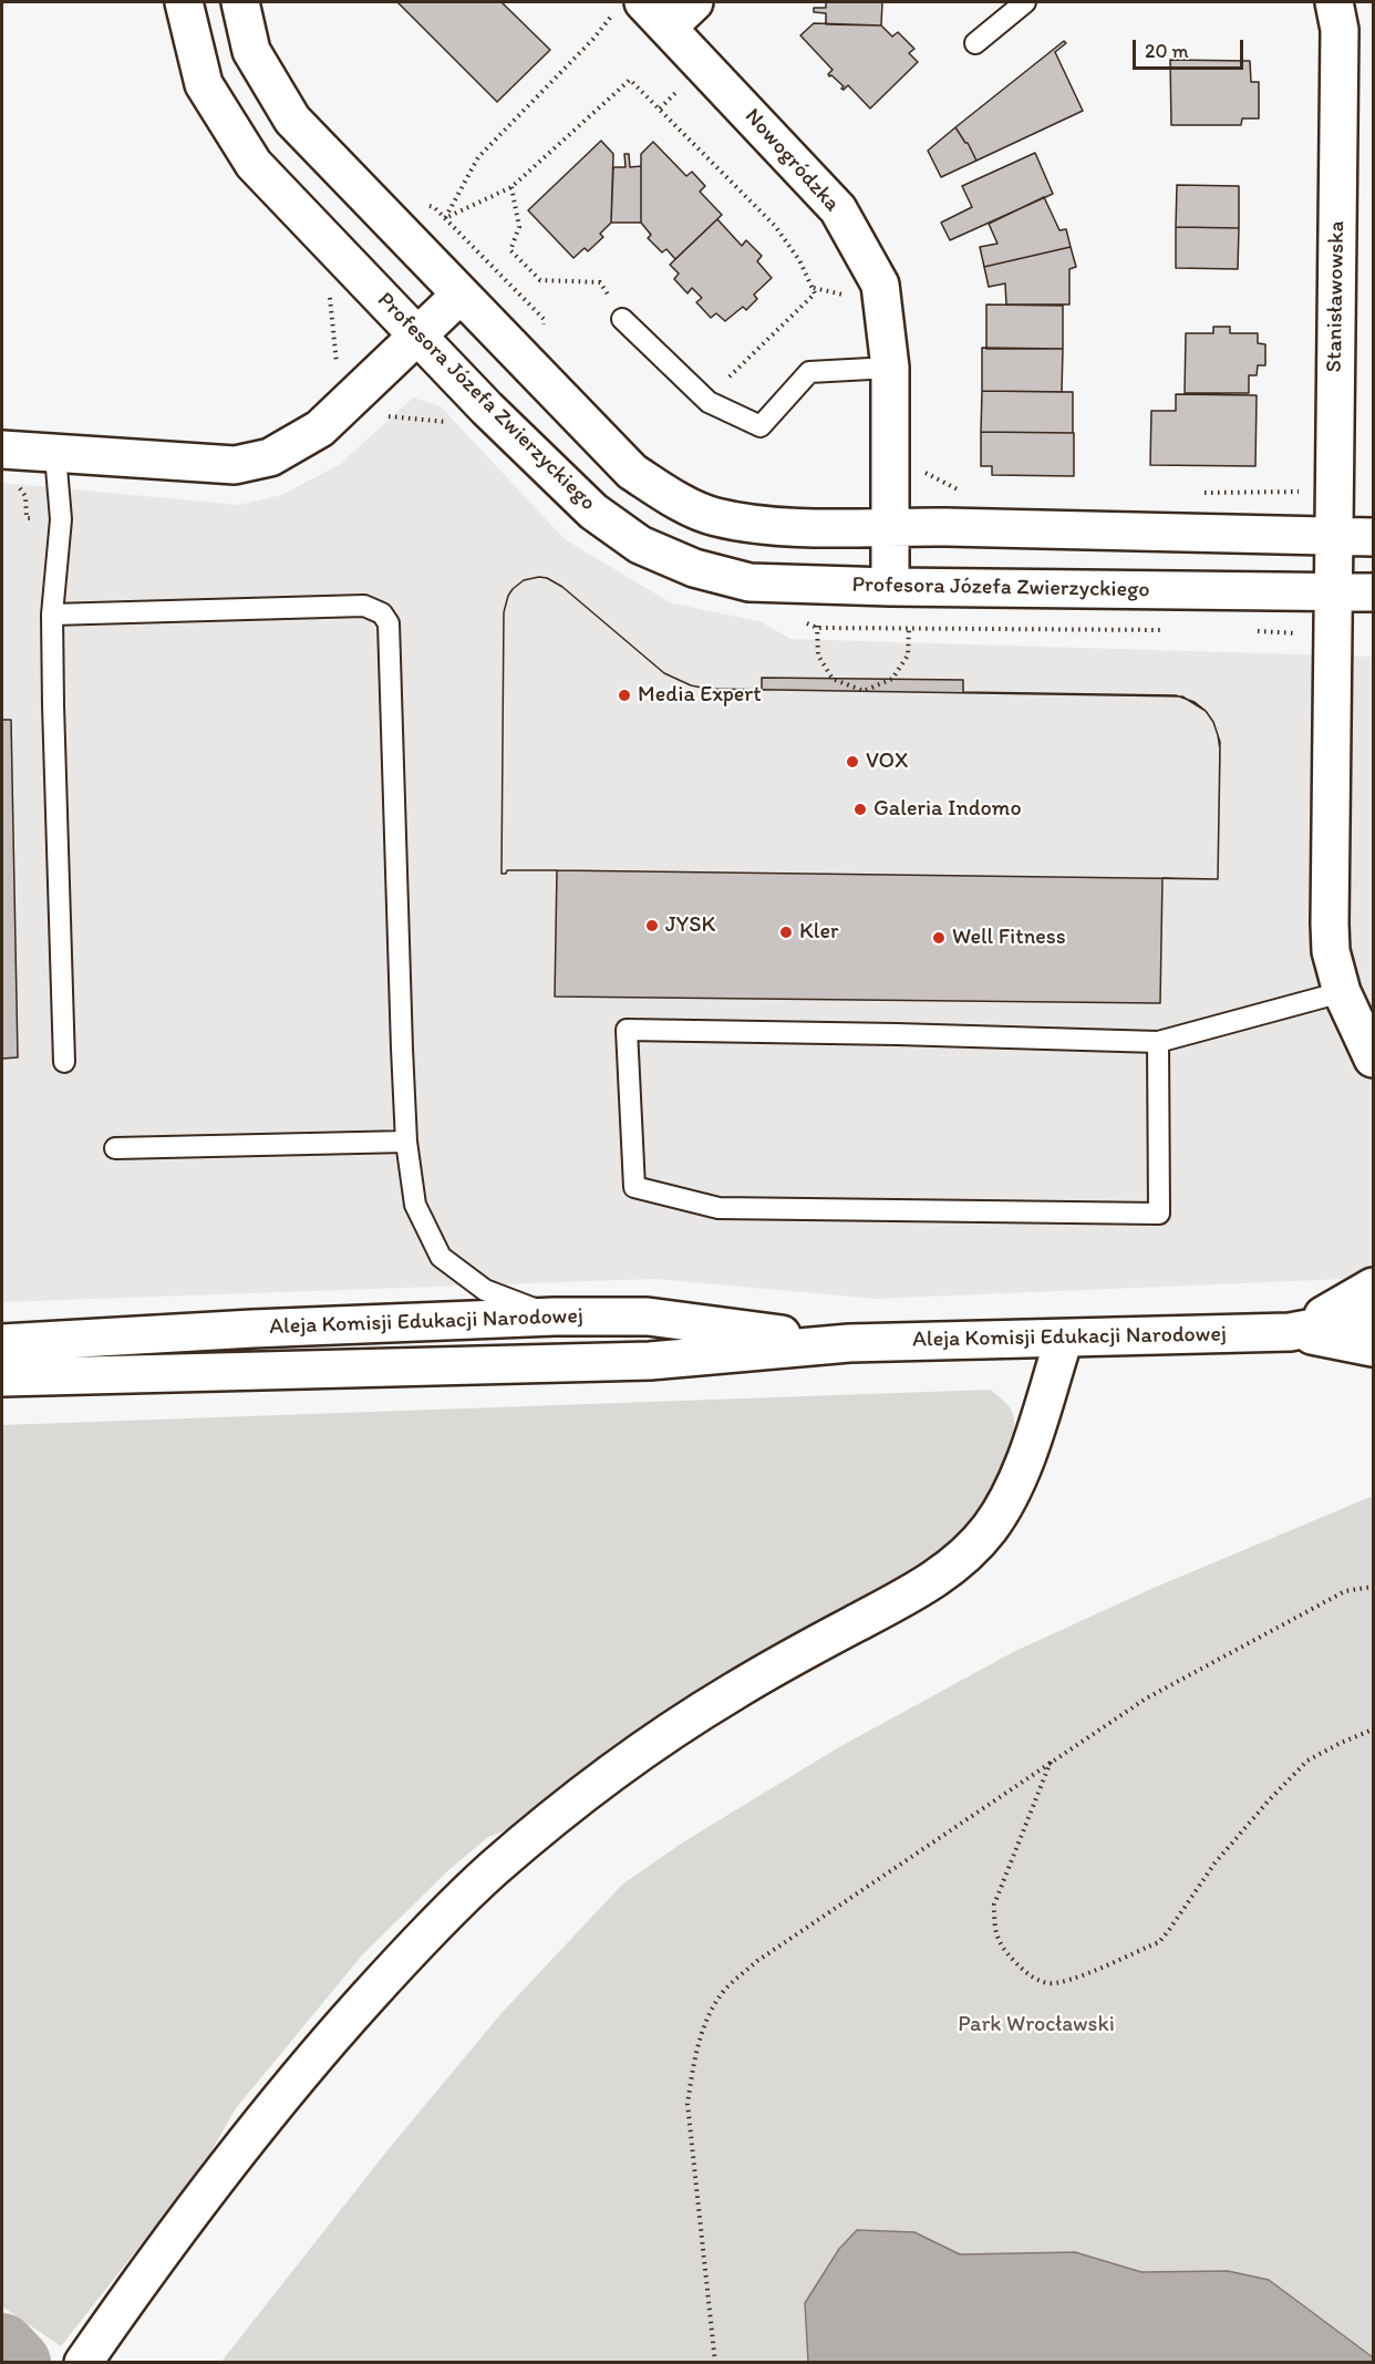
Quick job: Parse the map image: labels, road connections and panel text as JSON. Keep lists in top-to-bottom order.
{
  "streets": {
    "street": [
      "Nowogródzka",
      "Stanisławowska",
      "Profesora Józefa Zwierzyckiego",
      "Aleja Komisji Edukacji Narodowej"
    ]
  },
  "crossings": [
    ["Nowogródzka", "Profesora Józefa Zwierzyckiego"],
    ["Stanisławowska", "Profesora Józefa Zwierzyckiego"]
  ],
  "parks": ["Park Wrocławski"],
  "places": [
    "Media Expert",
    "VOX",
    "Galeria Indomo",
    "JYSK",
    "Kler",
    "Well Fitness"
  ],
  "scale_bar": "20 m"
}
